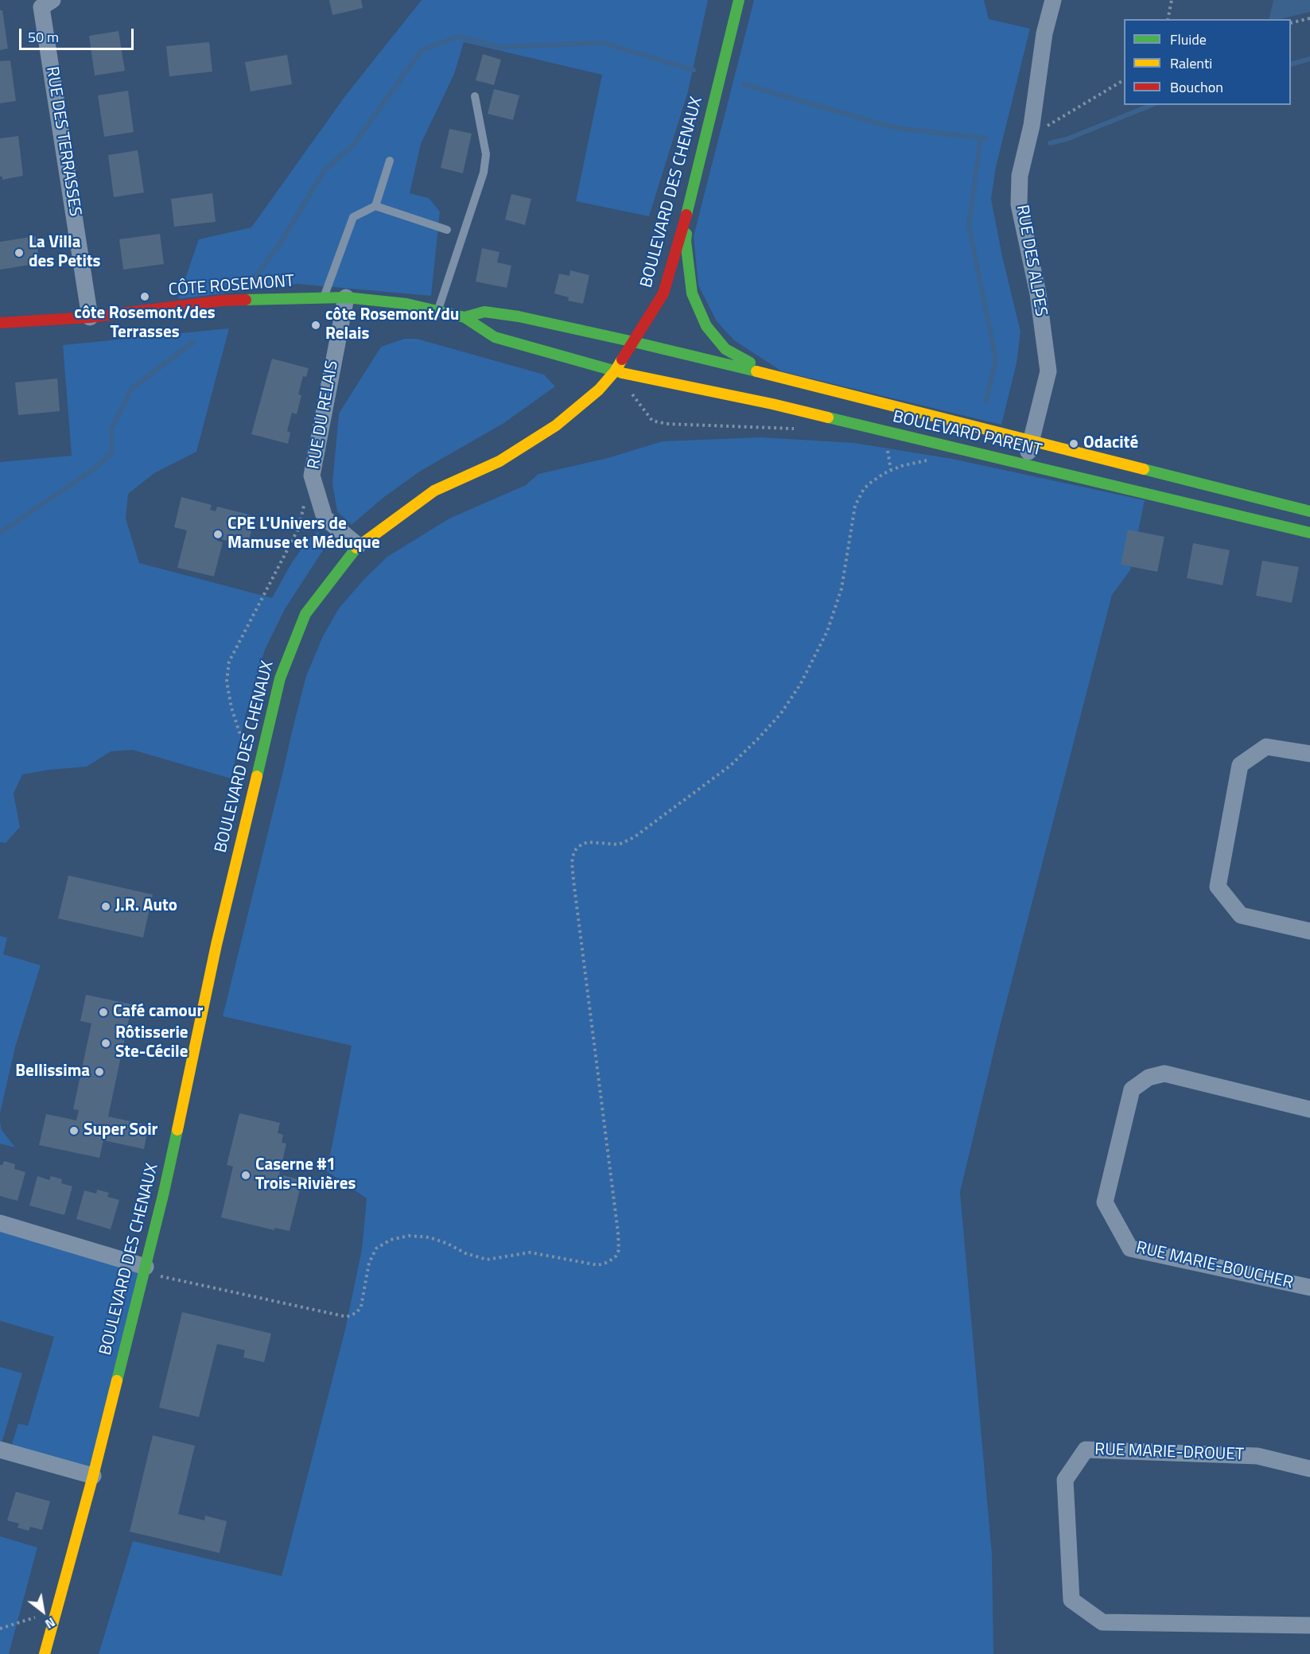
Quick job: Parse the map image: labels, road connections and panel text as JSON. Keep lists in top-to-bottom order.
{
  "streets": {
    "street": [
      "RUE DES TERRASSES",
      "BOULEVARD DES CHENAUX",
      "RUE DES ALPES",
      "CÔTE ROSEMONT",
      "RUE DU RELAIS",
      "BOULEVARD PARENT",
      "RUE MARIE-BOUCHER",
      "RUE MARIE-DROUET"
    ]
  },
  "crossings": [
    ["RUE DES TERRASSES", "CÔTE ROSEMONT"],
    ["BOULEVARD DES CHENAUX", "CÔTE ROSEMONT"],
    ["BOULEVARD DES CHENAUX", "RUE DU RELAIS"],
    ["BOULEVARD DES CHENAUX", "BOULEVARD PARENT"],
    ["RUE DES ALPES", "BOULEVARD PARENT"],
    ["CÔTE ROSEMONT", "RUE DU RELAIS"],
    ["CÔTE ROSEMONT", "BOULEVARD PARENT"]
  ],
  "places": [
    "La Villa des Petits",
    "côte Rosemont/des Terrasses",
    "côte Rosemont/du Relais",
    "Odacité",
    "CPE L'Univers de Mamuse et Méduque",
    "J.R. Auto",
    "Café camour",
    "Rôtisserie Ste-Cécile",
    "Bellissima",
    "Super Soir",
    "Caserne #1 Trois-Rivières"
  ],
  "legend": ["Fluide", "Ralenti", "Bouchon"],
  "scale_bar": "50 m",
  "north": "bottom right"
}
